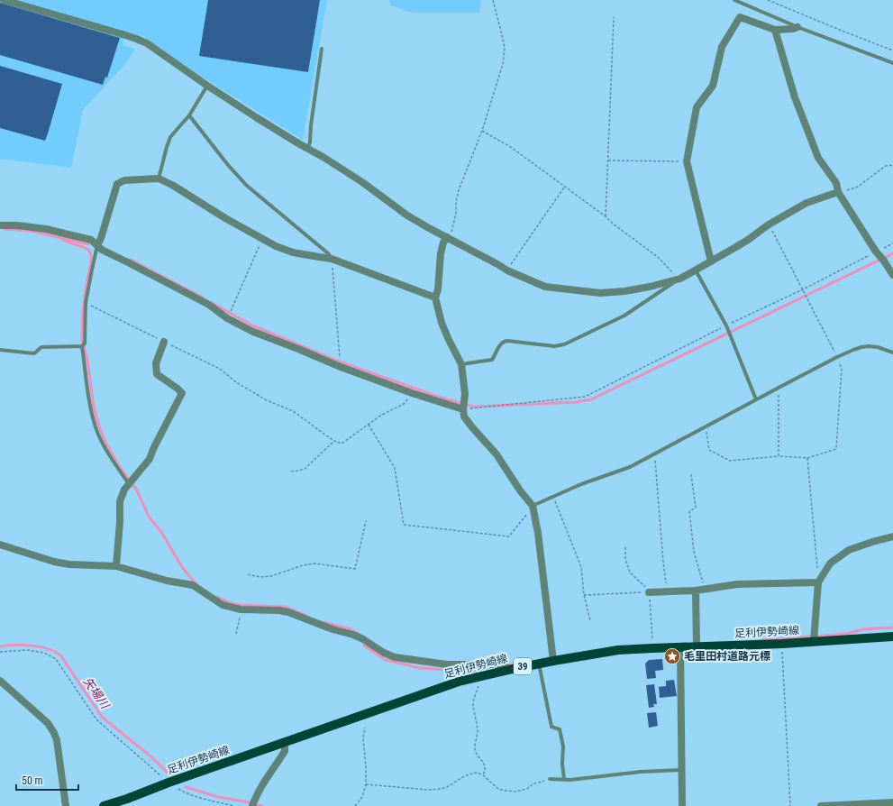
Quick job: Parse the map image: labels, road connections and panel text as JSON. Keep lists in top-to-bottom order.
{
  "streets": {
    "main road": ["足利伊勢崎線", "39"]
  },
  "water": ["矢場川"],
  "places": {
    "place": ["毛里田村道路元標"]
  },
  "scale_bar": "50 m"
}
